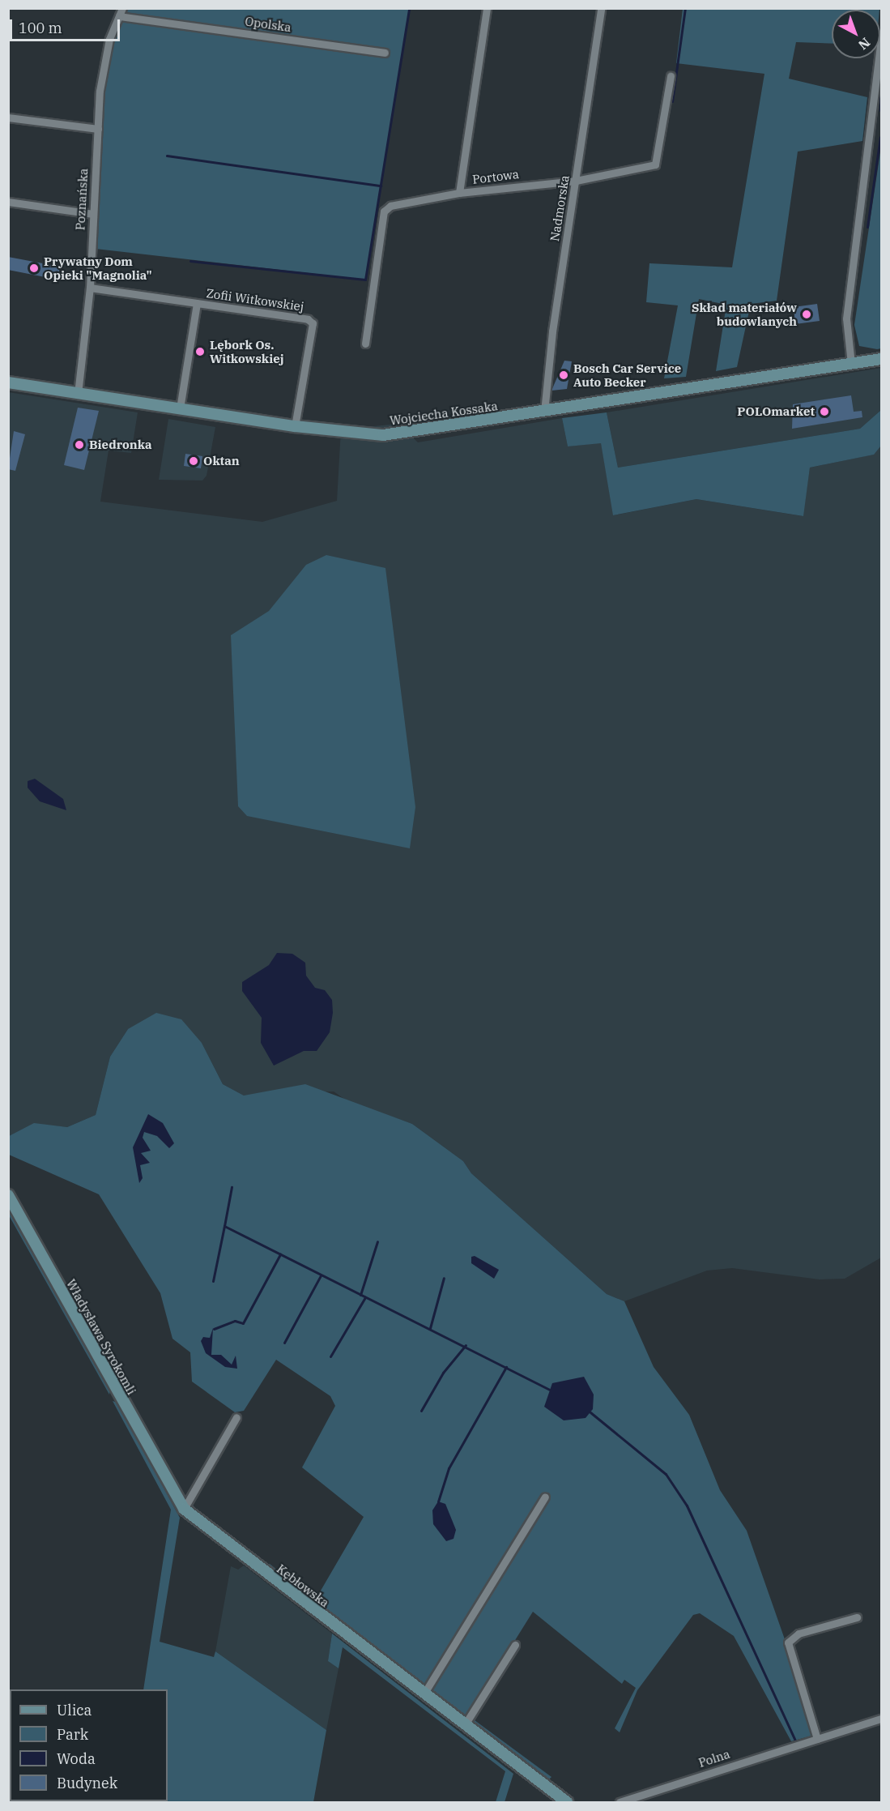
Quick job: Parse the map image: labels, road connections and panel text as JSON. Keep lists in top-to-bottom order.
{
  "streets": {
    "main road": ["Wojciecha Kossaka", "Władysława Syrokomli", "Kębłowska"],
    "street": [
      "Opolska",
      "Portowa",
      "Poznańska",
      "Nadmorska",
      "Zofii Witkowskiej",
      "Polna"
    ]
  },
  "crossings": [
    ["Opolska", "Poznańska"],
    ["Portowa", "Nadmorska"],
    ["Poznańska", "Zofii Witkowskiej"],
    ["Poznańska", "Wojciecha Kossaka"],
    ["Nadmorska", "Wojciecha Kossaka"],
    ["Zofii Witkowskiej", "Wojciecha Kossaka"],
    ["Władysława Syrokomli", "Kębłowska"]
  ],
  "places": [
    "Prywatny Dom Opieki \"Magnolia\"",
    "Skład materiałów budowlanych",
    "Lębork Os. Witkowskiej",
    "Bosch Car Service Auto Becker",
    "POLOmarket",
    "Biedronka",
    "Oktan"
  ],
  "legend": [
    "Ulica",
    "Park",
    "Woda",
    "Budynek"
  ],
  "scale_bar": "100 m",
  "north": "bottom right"
}
